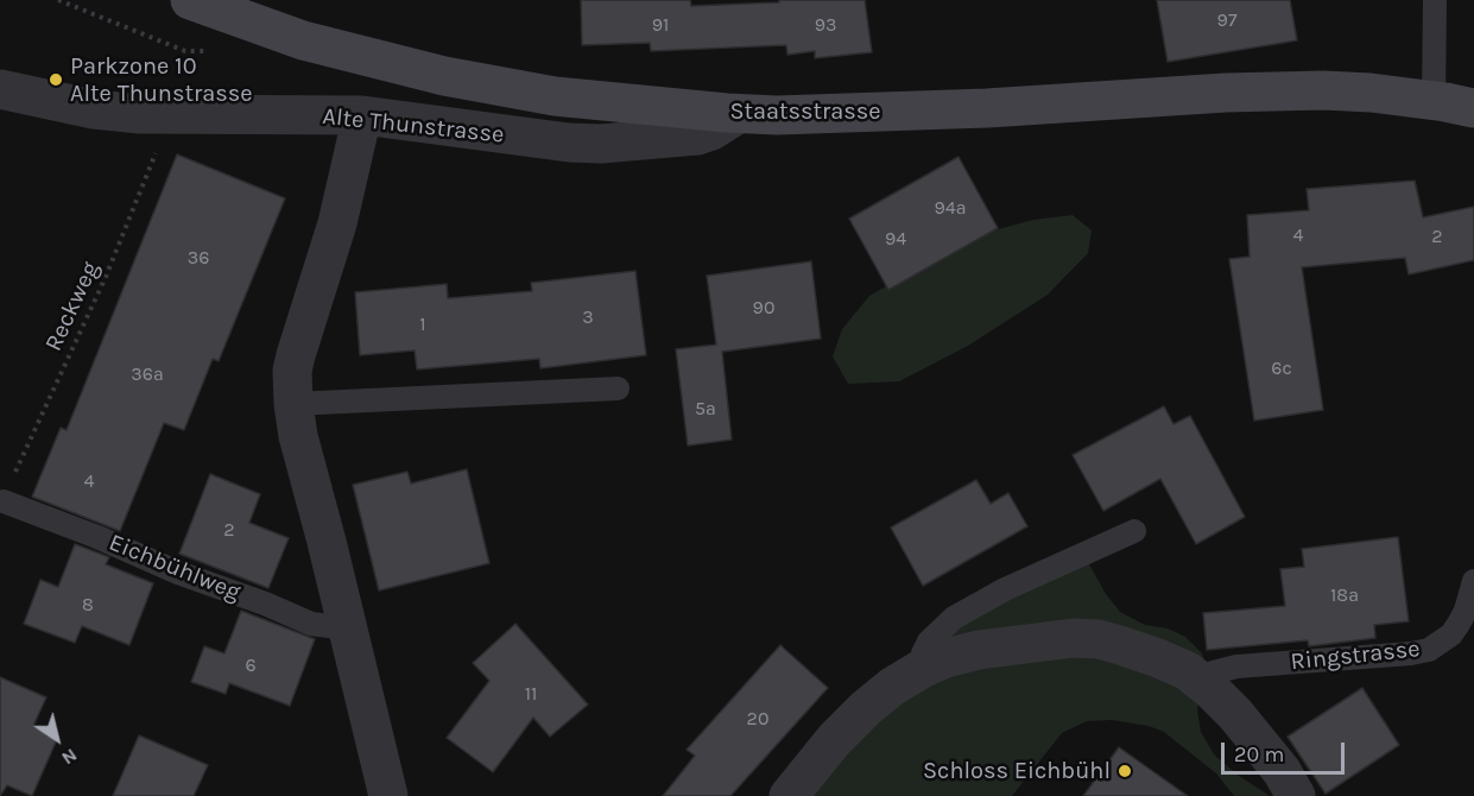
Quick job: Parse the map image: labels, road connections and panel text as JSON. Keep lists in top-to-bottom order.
{
  "streets": {
    "main road": ["Staatsstrasse"],
    "street": ["Alte Thunstrasse"],
    "lane": ["Eichbühlweg", "Ringstrasse"],
    "path": ["Reckweg"]
  },
  "crossings": [
    ["Staatsstrasse", "Alte Thunstrasse"],
    ["Alte Thunstrasse", "Reckweg"],
    ["Reckweg", "Eichbühlweg"]
  ],
  "places": ["Parkzone 10 Alte Thunstrasse", "Schloss Eichbühl"],
  "house_numbers": [
    "97",
    "91",
    "93",
    "94a",
    "4",
    "2",
    "94",
    "36",
    "90",
    "3",
    "1",
    "6c",
    "36a",
    "5a",
    "4",
    "2",
    "18a",
    "8",
    "6",
    "11",
    "20"
  ],
  "scale_bar": "20 m",
  "north": "bottom right"
}
